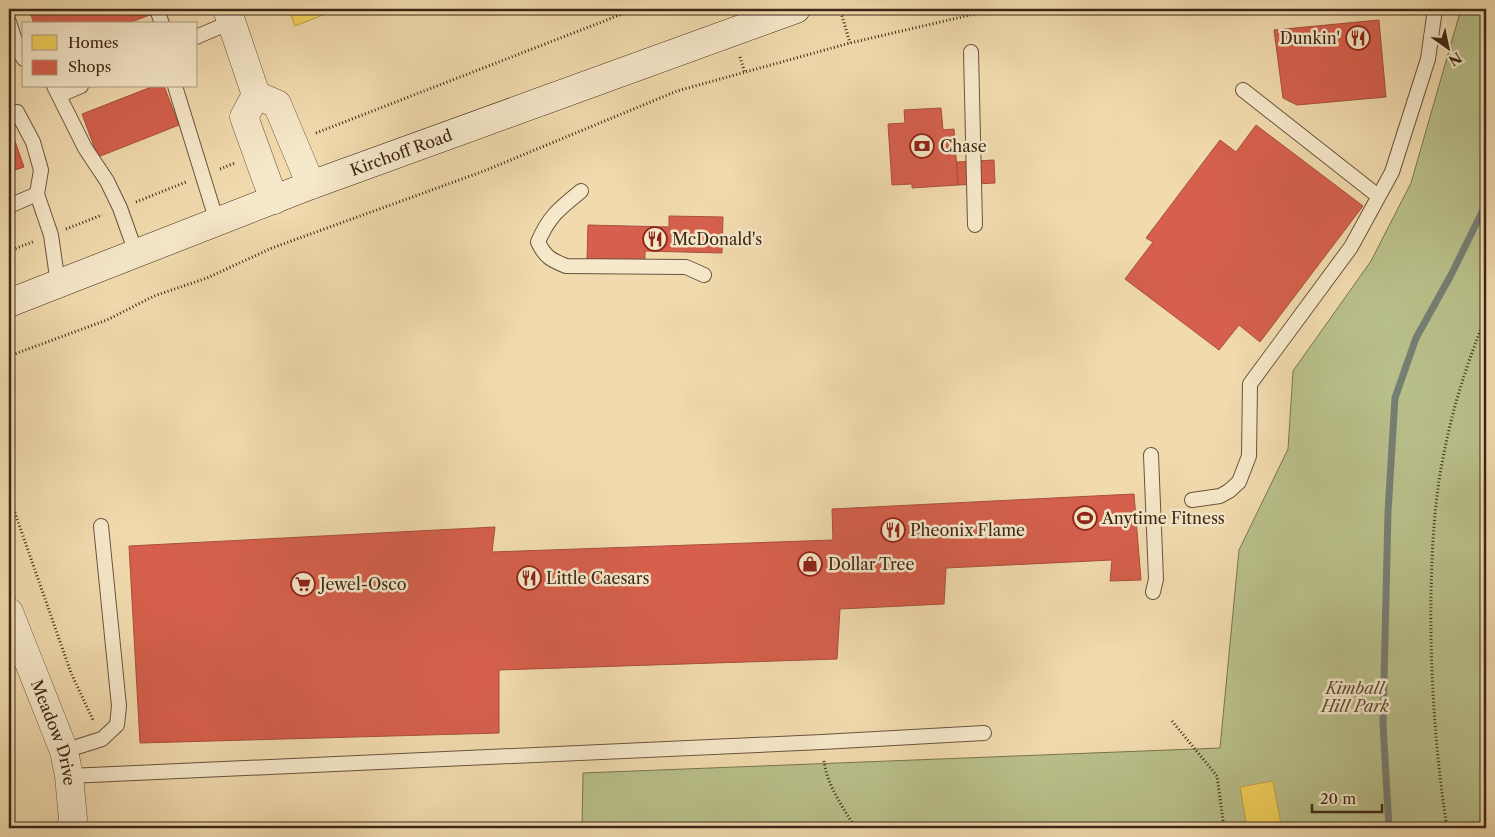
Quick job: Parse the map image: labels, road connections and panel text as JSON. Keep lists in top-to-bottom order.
{
  "streets": {
    "main road": ["Kirchoff Road", "Meadow Drive"]
  },
  "parks": ["Kimball Hill Park"],
  "places": {
    "restaurant": [
      "Dunkin'",
      "McDonald's",
      "Pheonix Flame",
      "Little Caesars"
    ],
    "bank": ["Chase"],
    "sports": ["Anytime Fitness"],
    "shop": ["Dollar Tree"],
    "supermarket": ["Jewel-Osco"]
  },
  "legend": ["Homes", "Shops"],
  "scale_bar": "20 m",
  "north": "bottom right"
}
